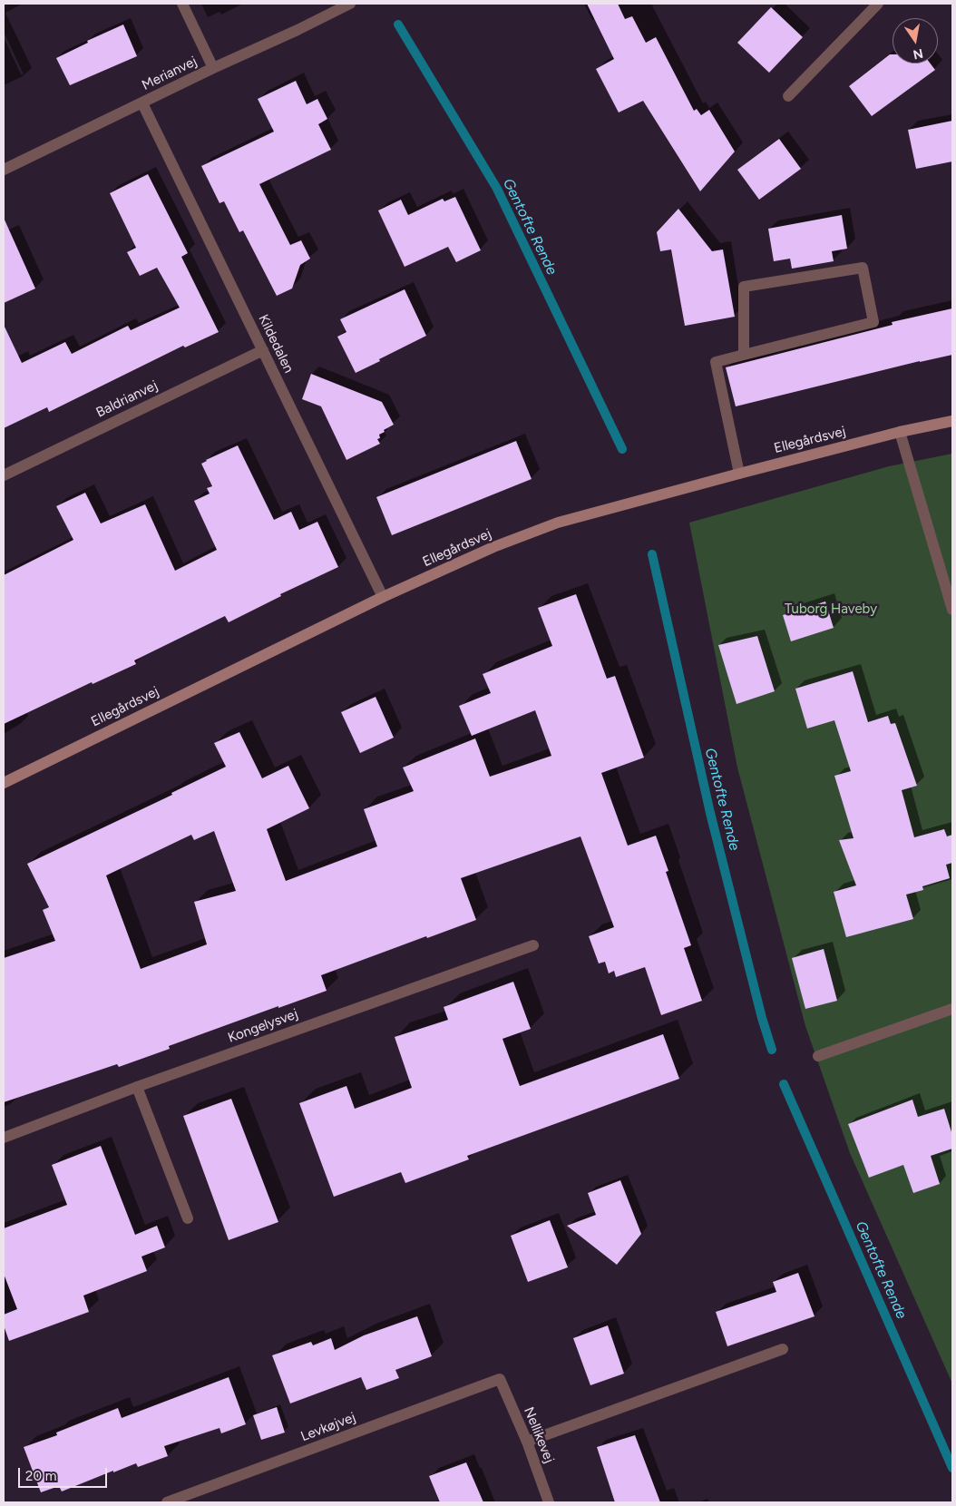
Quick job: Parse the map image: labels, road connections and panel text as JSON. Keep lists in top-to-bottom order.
{
  "streets": {
    "street": [
      "Merianvej",
      "Kildedalen",
      "Baldrianvej",
      "Ellegårdsvej",
      "Kongelysvej",
      "Levkøjvej",
      "Nellikevej"
    ]
  },
  "crossings": [
    ["Merianvej", "Kildedalen"],
    ["Kildedalen", "Baldrianvej"],
    ["Kildedalen", "Ellegårdsvej"],
    ["Levkøjvej", "Nellikevej"]
  ],
  "water": ["Gentofte Rende"],
  "parks": ["Tuborg Haveby"],
  "scale_bar": "20 m",
  "north": "bottom"
}
